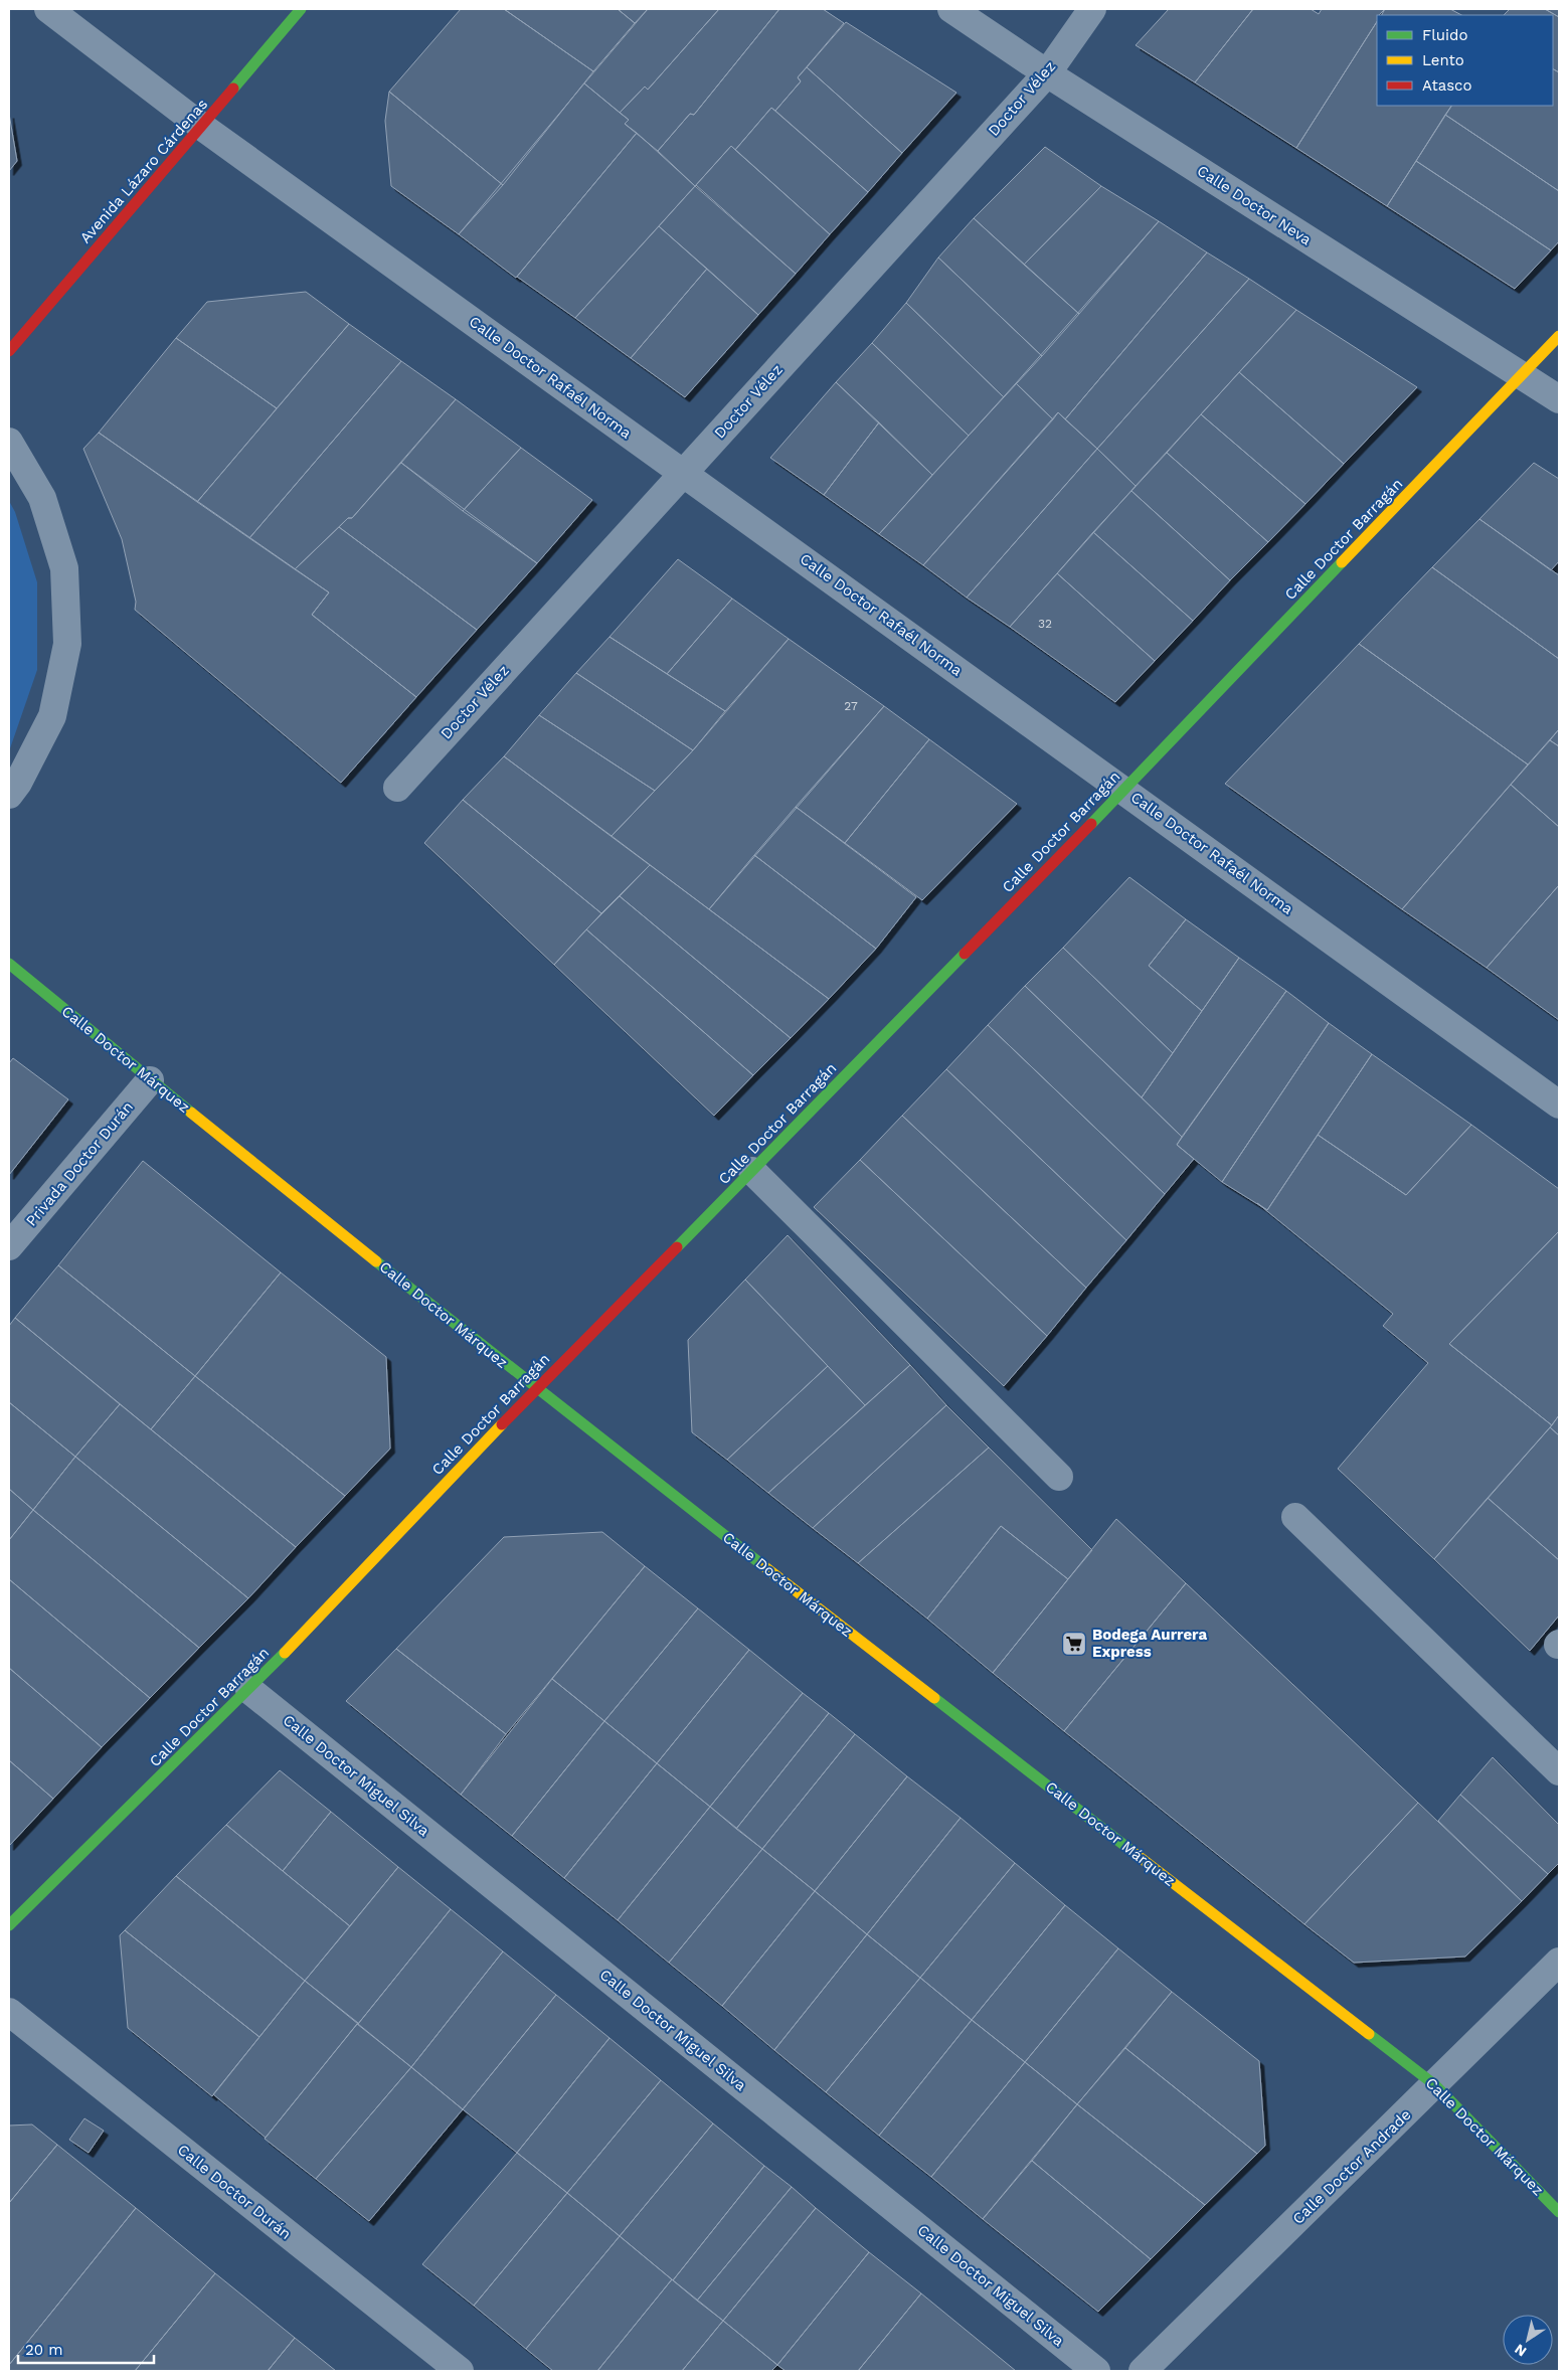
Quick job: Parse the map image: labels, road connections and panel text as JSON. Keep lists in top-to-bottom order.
{
  "streets": {
    "street": [
      "Doctor Vélez",
      "Avenida Lázaro Cárdenas",
      "Calle Doctor Neva",
      "Calle Doctor Rafaél Norma",
      "Calle Doctor Barragán",
      "Calle Doctor Márquez",
      "Privada Doctor Durán",
      "Calle Doctor Miguel Silva",
      "Calle Doctor Andrade",
      "Calle Doctor Durán"
    ]
  },
  "crossings": [
    ["Doctor Vélez", "Calle Doctor Neva"],
    ["Doctor Vélez", "Calle Doctor Rafaél Norma"],
    ["Avenida Lázaro Cárdenas", "Calle Doctor Rafaél Norma"],
    ["Calle Doctor Neva", "Calle Doctor Barragán"],
    ["Calle Doctor Rafaél Norma", "Calle Doctor Barragán"],
    ["Calle Doctor Barragán", "Calle Doctor Márquez"],
    ["Calle Doctor Barragán", "Calle Doctor Miguel Silva"],
    ["Calle Doctor Márquez", "Privada Doctor Durán"],
    ["Calle Doctor Márquez", "Calle Doctor Andrade"]
  ],
  "places": {
    "supermarket": ["Bodega Aurrera Express"]
  },
  "house_numbers": ["32", "27"],
  "legend": ["Fluido", "Lento", "Atasco"],
  "scale_bar": "20 m",
  "north": "bottom left"
}
